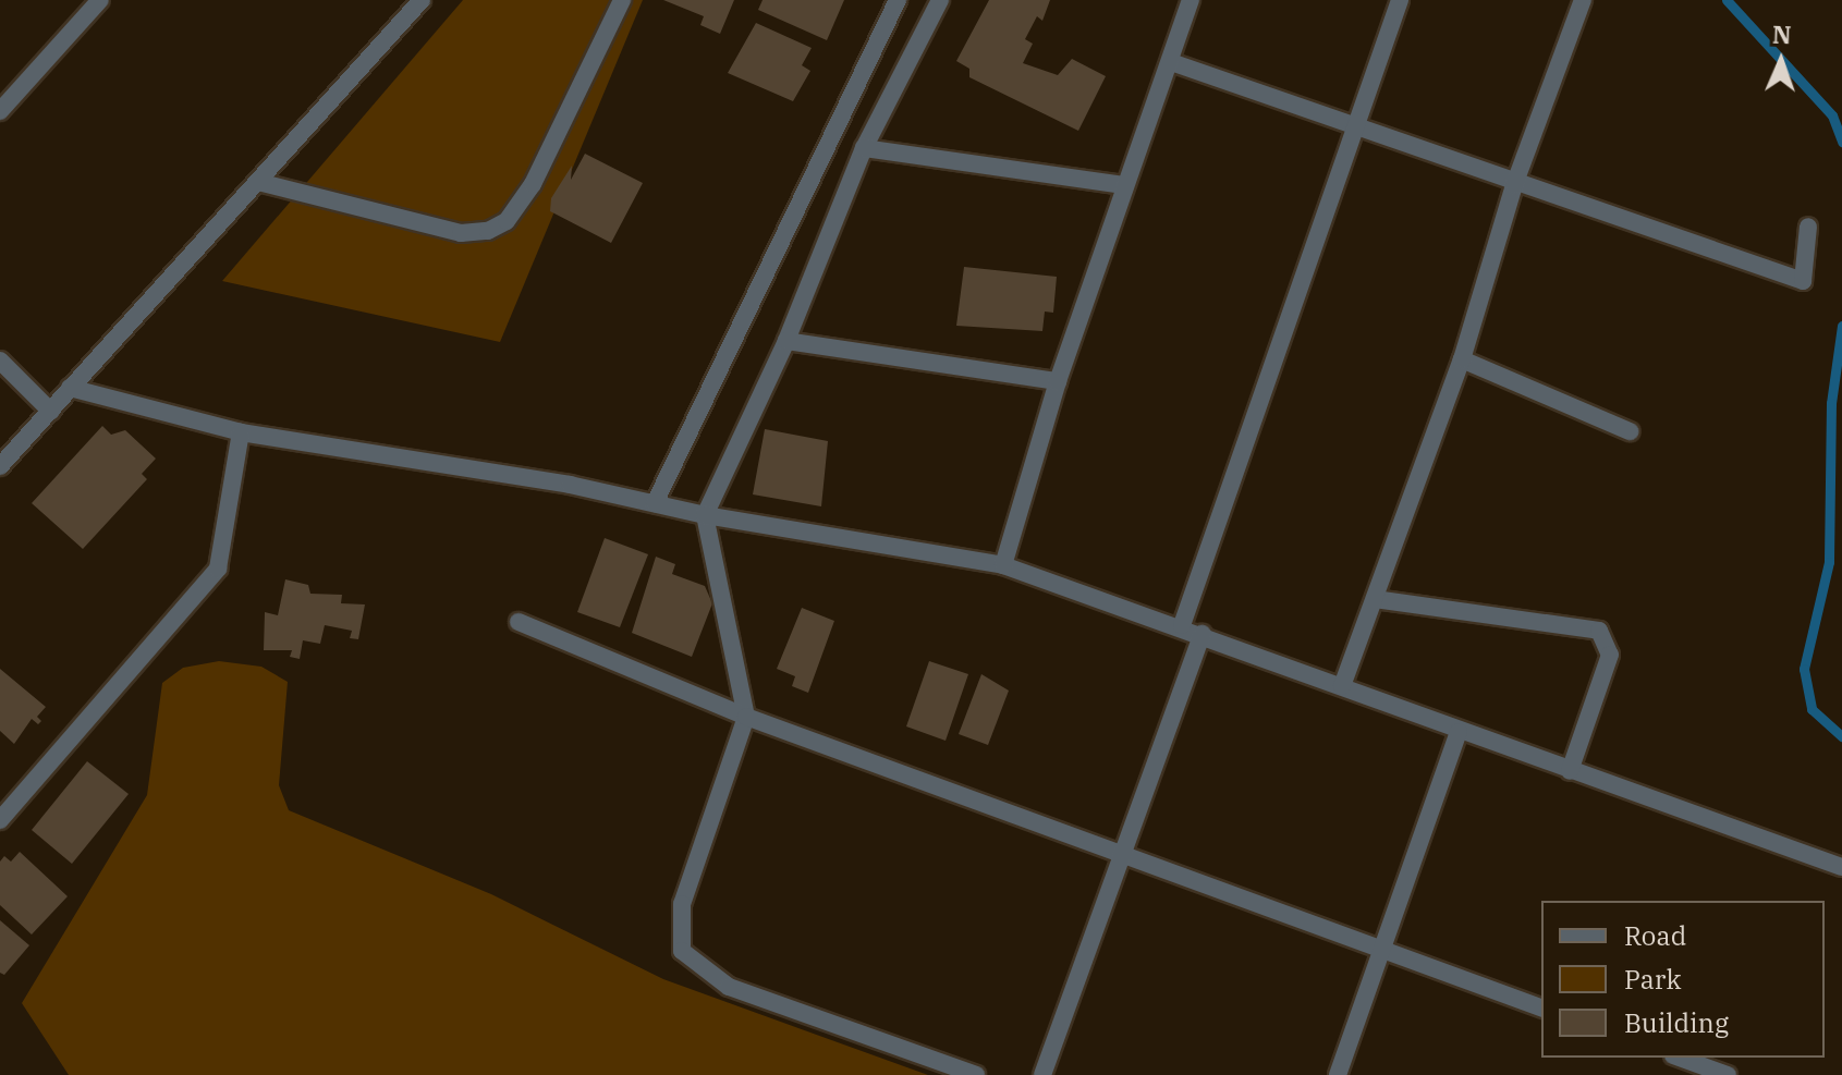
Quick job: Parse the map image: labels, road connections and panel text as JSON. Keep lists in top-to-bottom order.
{
  "legend": ["Road", "Park", "Building"],
  "north": "top"
}
